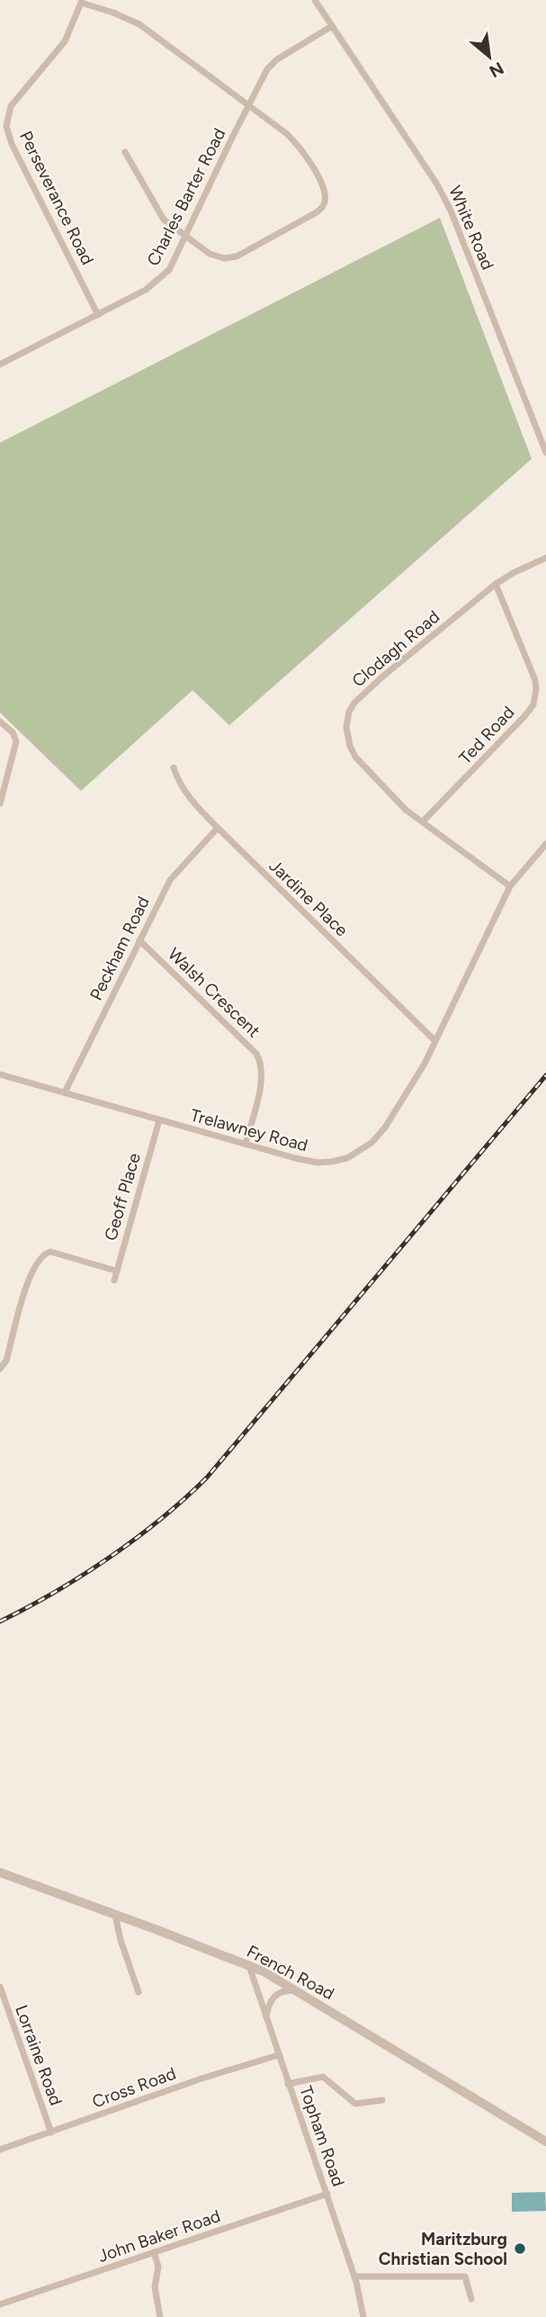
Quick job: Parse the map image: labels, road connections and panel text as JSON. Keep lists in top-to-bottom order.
{
  "streets": {
    "street": [
      "Charles Barter Road",
      "Perseverance Road",
      "White Road",
      "Clodagh Road",
      "Ted Road",
      "Jardine Place",
      "Peckham Road",
      "Walsh Crescent",
      "Trelawney Road",
      "Geoff Place",
      "French Road",
      "Lorraine Road",
      "Cross Road",
      "Topham Road",
      "John Baker Road"
    ]
  },
  "crossings": [
    ["Charles Barter Road", "Perseverance Road"],
    ["Charles Barter Road", "White Road"],
    ["Clodagh Road", "Ted Road"],
    ["Clodagh Road", "Trelawney Road"],
    ["Jardine Place", "Peckham Road"],
    ["Jardine Place", "Trelawney Road"],
    ["Peckham Road", "Walsh Crescent"],
    ["Peckham Road", "Trelawney Road"],
    ["Walsh Crescent", "Trelawney Road"],
    ["Trelawney Road", "Geoff Place"],
    ["French Road", "Topham Road"],
    ["Lorraine Road", "Cross Road"],
    ["Cross Road", "Topham Road"],
    ["Topham Road", "John Baker Road"]
  ],
  "places": ["Maritzburg Christian School"],
  "north": "bottom right"
}
